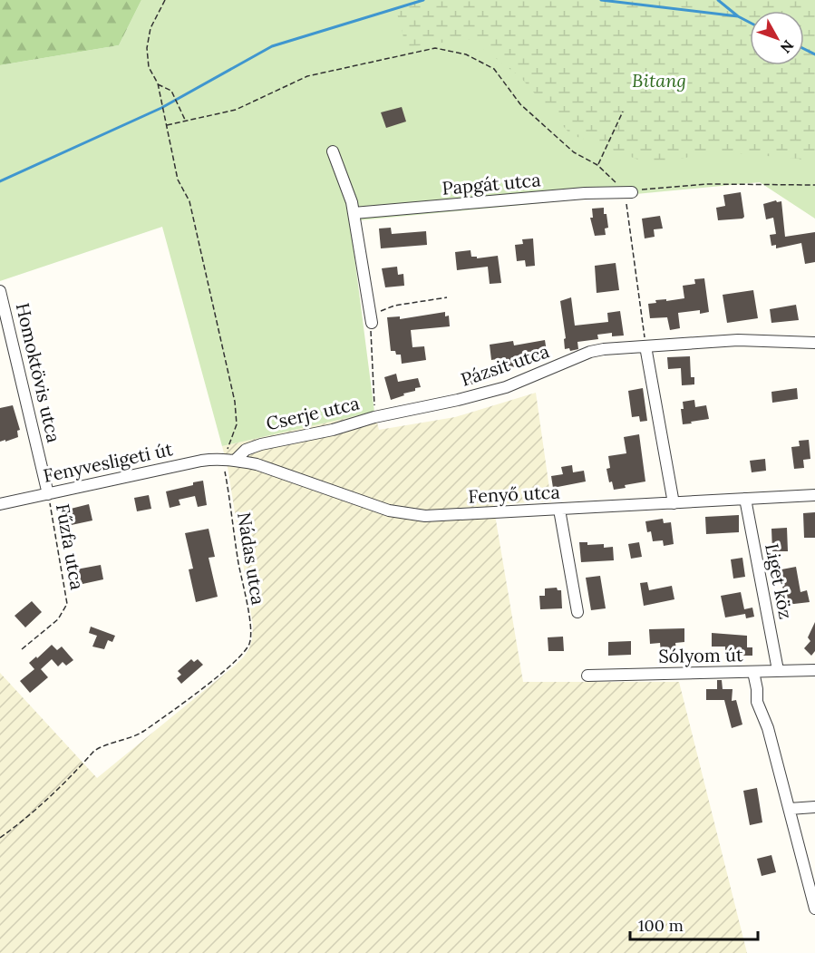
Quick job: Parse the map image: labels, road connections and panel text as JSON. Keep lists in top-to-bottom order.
{
  "streets": {
    "street": [
      "Papgát utca",
      "Pázsit utca",
      "Homoktövis utca",
      "Cserje utca",
      "Fenyvesligeti út",
      "Fenyő utca",
      "Liget köz",
      "Sólyom út"
    ],
    "path": ["Fűzfa utca", "Nádas utca"]
  },
  "crossings": [
    ["Pázsit utca", "Cserje utca"],
    ["Homoktövis utca", "Fenyvesligeti út"],
    ["Homoktövis utca", "Fűzfa utca"],
    ["Cserje utca", "Fenyő utca"],
    ["Fenyvesligeti út", "Fenyő utca"],
    ["Fenyvesligeti út", "Fűzfa utca"],
    ["Fenyvesligeti út", "Nádas utca"],
    ["Fenyő utca", "Nádas utca"],
    ["Fenyő utca", "Liget köz"],
    ["Liget köz", "Sólyom út"]
  ],
  "parks": ["Bitang"],
  "scale_bar": "100 m",
  "north": "bottom right"
}
